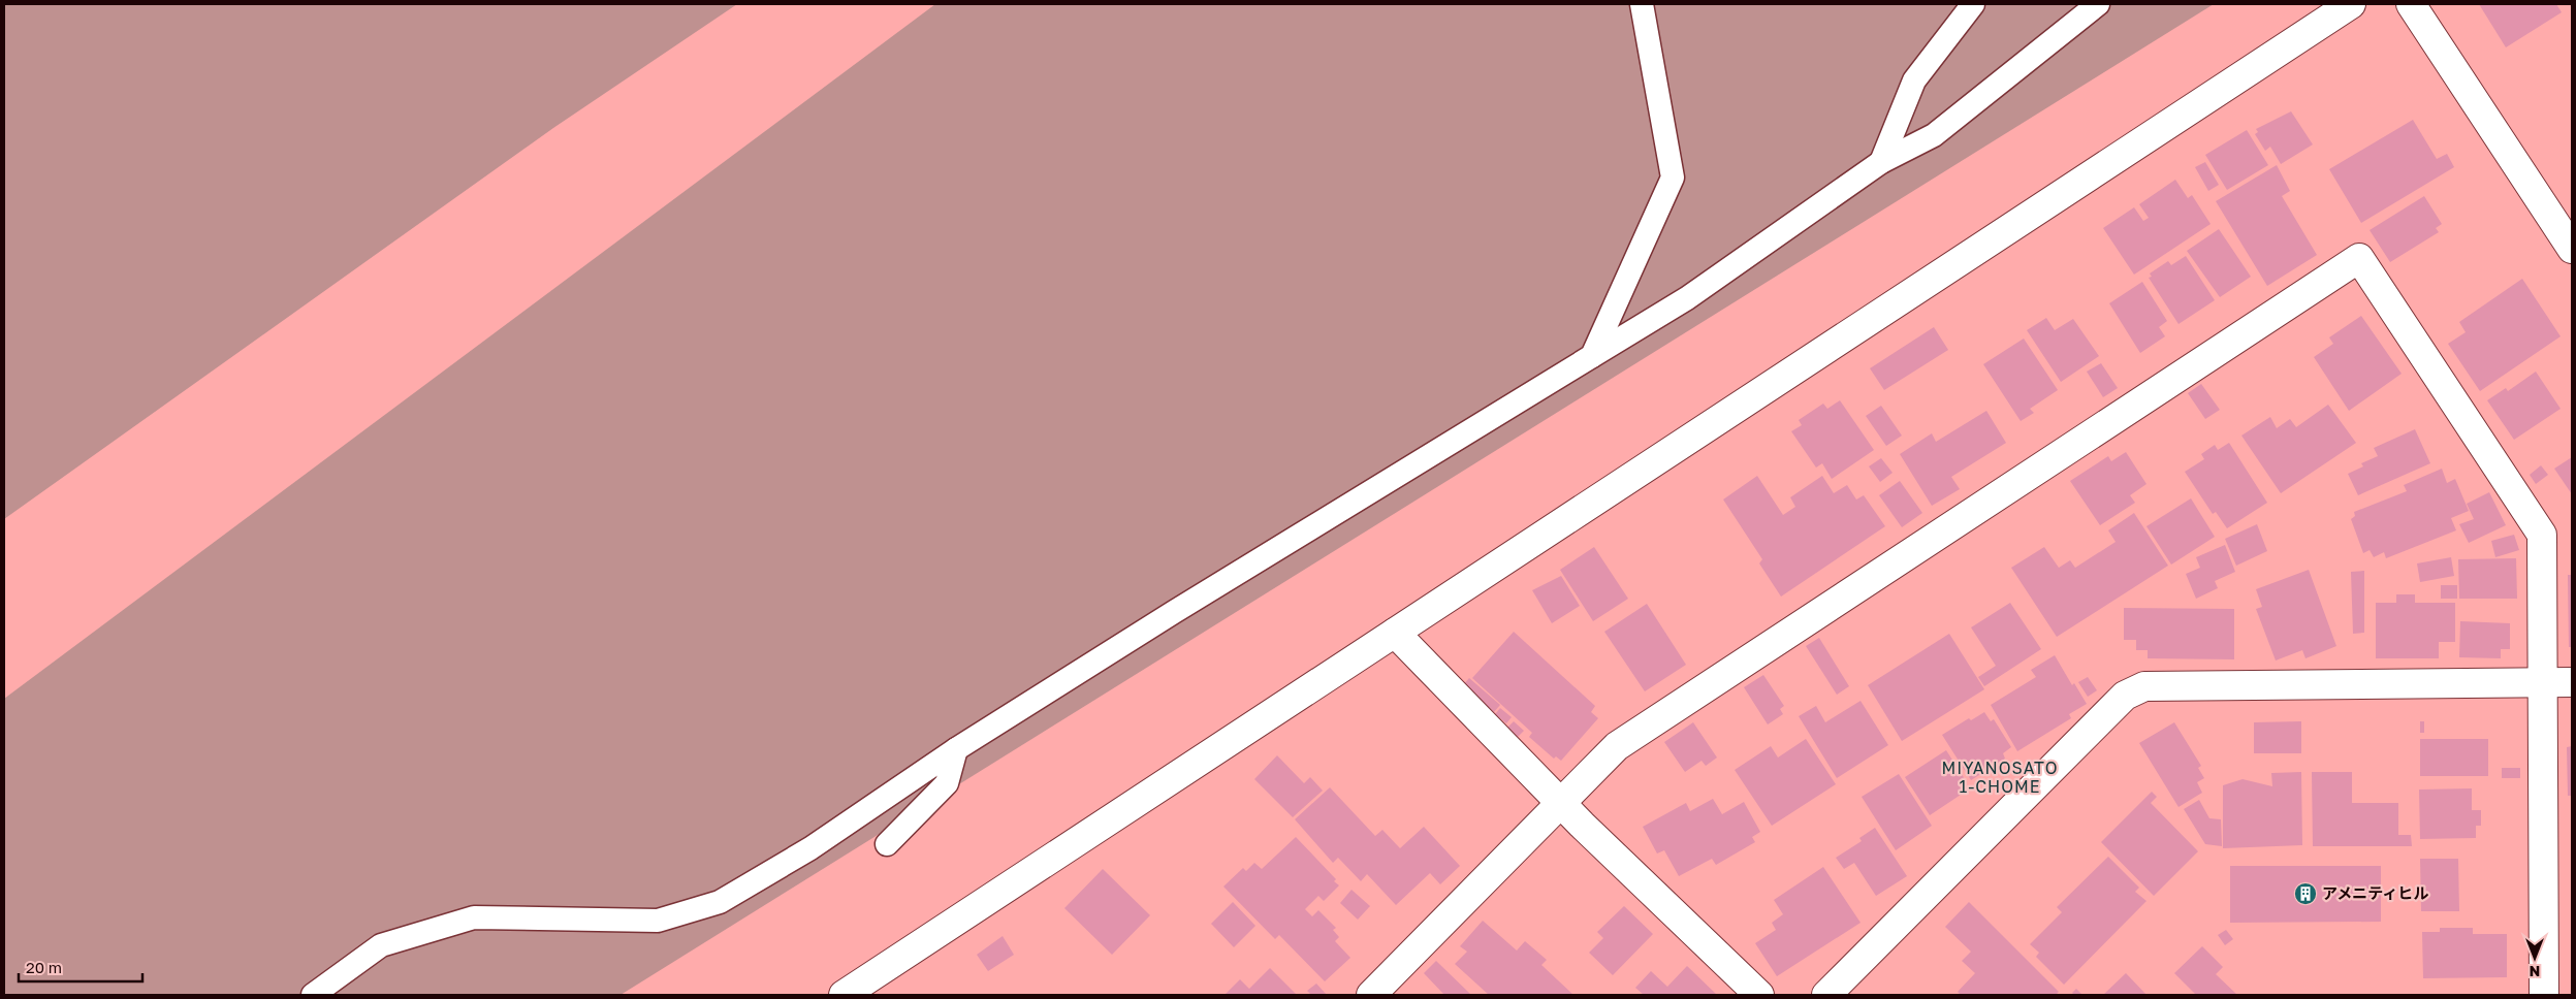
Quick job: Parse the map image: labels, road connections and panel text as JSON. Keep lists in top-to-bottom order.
{
  "districts": ["MIYANOSATO 1-CHOME"],
  "places": {
    "building": ["アメニティヒル"]
  },
  "scale_bar": "20 m",
  "north": "bottom"
}
